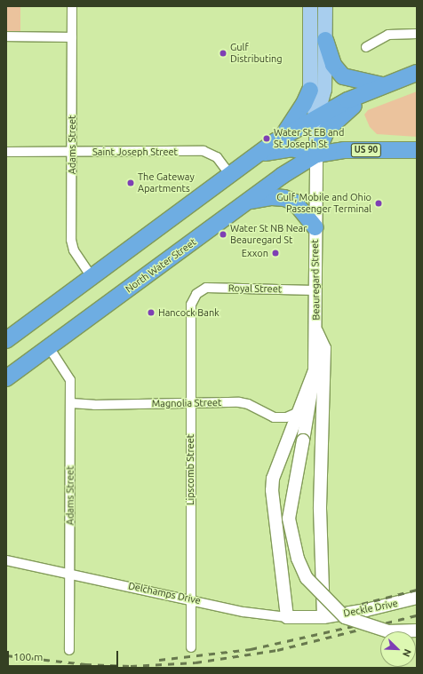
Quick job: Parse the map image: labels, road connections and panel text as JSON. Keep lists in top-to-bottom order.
{
  "streets": {
    "highway": ["US 90", "North Water Street"],
    "main road": ["Beauregard Street"],
    "street": [
      "Adams Street",
      "Saint Joseph Street",
      "Royal Street",
      "Magnolia Street",
      "Lipscomb Street",
      "Delchamps Drive",
      "Deckle Drive"
    ]
  },
  "crossings": [
    ["Adams Street", "Saint Joseph Street"],
    ["Adams Street", "North Water Street"],
    ["Adams Street", "Magnolia Street"],
    ["Adams Street", "Delchamps Drive"],
    ["US 90", "North Water Street"],
    ["US 90", "Beauregard Street"],
    ["North Water Street", "Beauregard Street"],
    ["Beauregard Street", "Royal Street"],
    ["Royal Street", "Lipscomb Street"],
    ["Magnolia Street", "Lipscomb Street"],
    ["Lipscomb Street", "Delchamps Drive"],
    ["Delchamps Drive", "Deckle Drive"]
  ],
  "places": [
    "Gulf Distributing",
    "Water St EB and St Joseph St",
    "The Gateway Apartments",
    "Gulf, Mobile and Ohio Passenger Terminal",
    "Water St NB Near Beauregard St",
    "Exxon",
    "Hancock Bank"
  ],
  "scale_bar": "100 m",
  "north": "bottom right"
}
